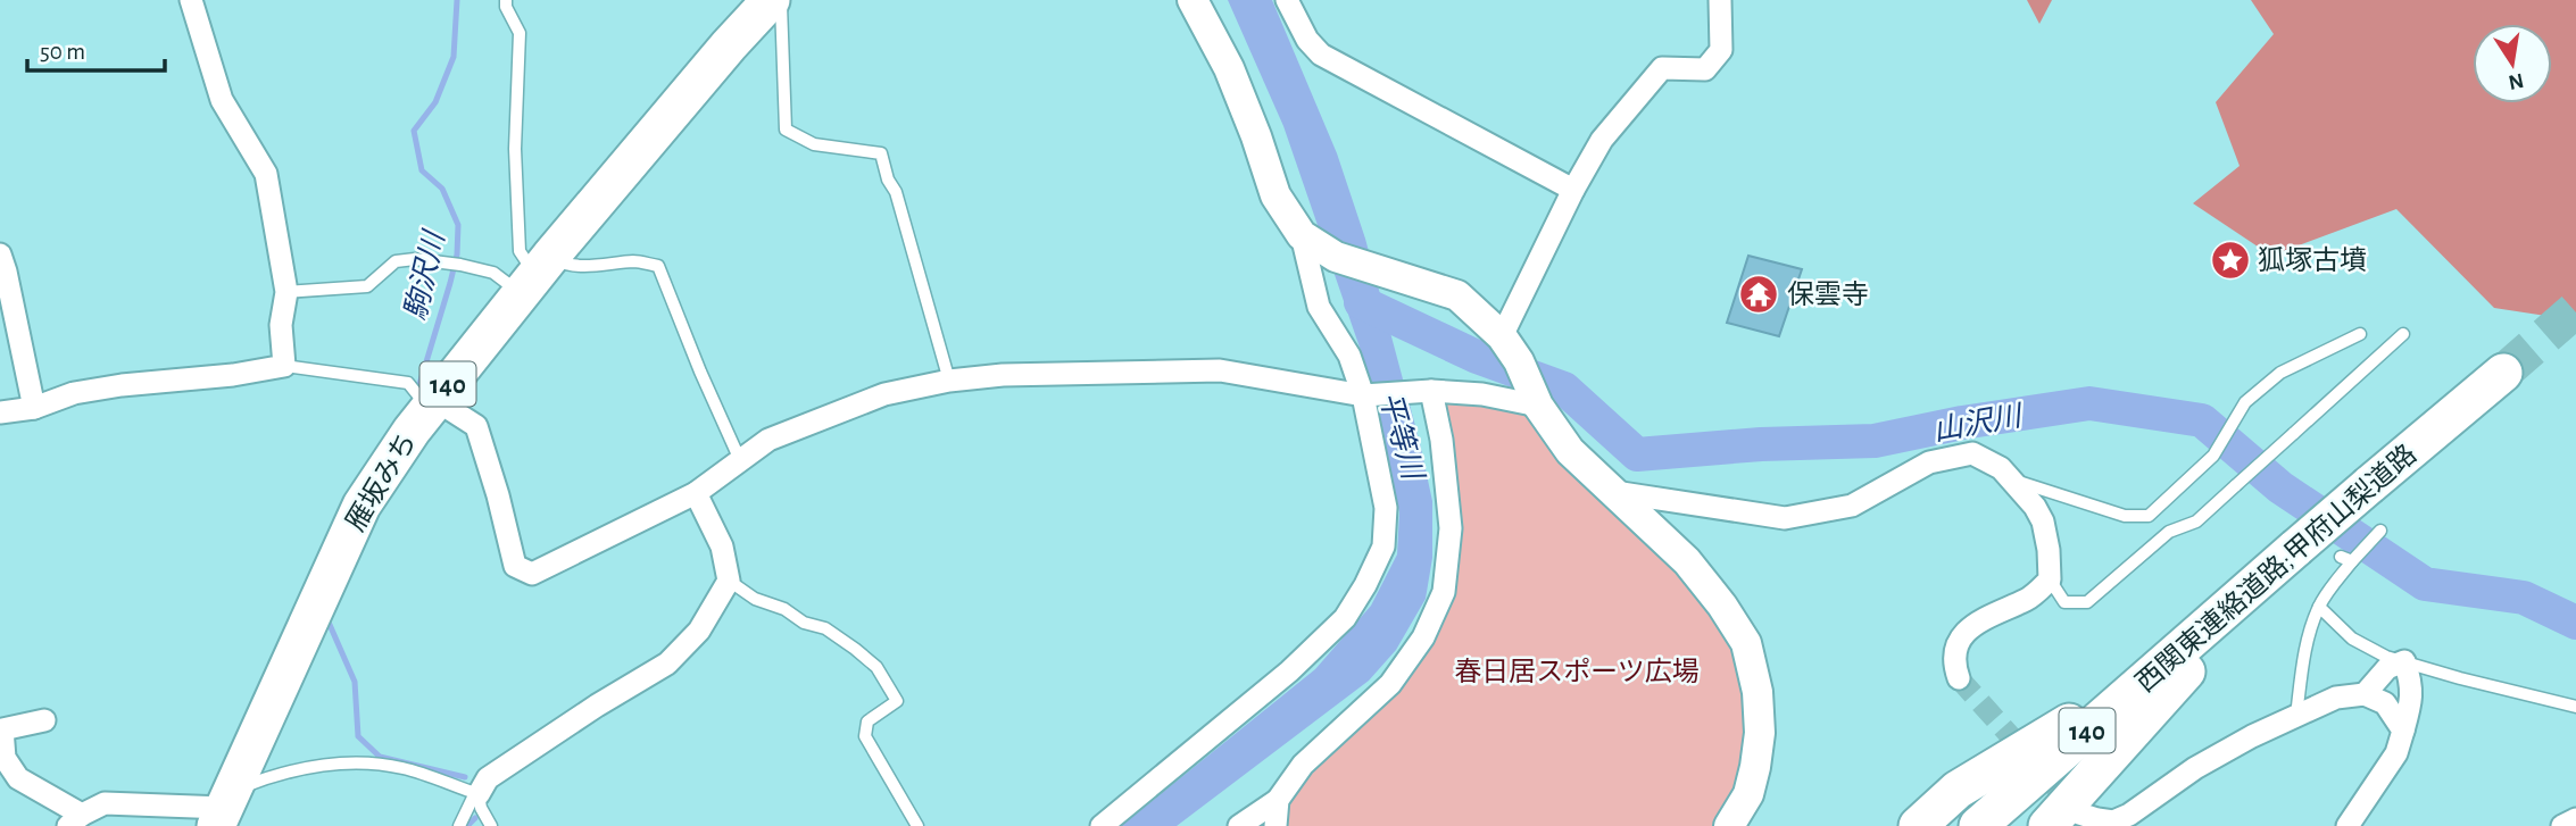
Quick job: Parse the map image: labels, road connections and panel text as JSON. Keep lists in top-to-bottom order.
{
  "streets": {
    "highway": ["140", "雁坂みち", "西関東連絡道路;甲府山梨道路"]
  },
  "water": ["駒沢川", "山沢川", "平等川"],
  "parks": ["春日居スポーツ広場"],
  "places": {
    "place": ["狐塚古墳"],
    "temple": ["保雲寺"]
  },
  "scale_bar": "50 m",
  "north": "bottom"
}
